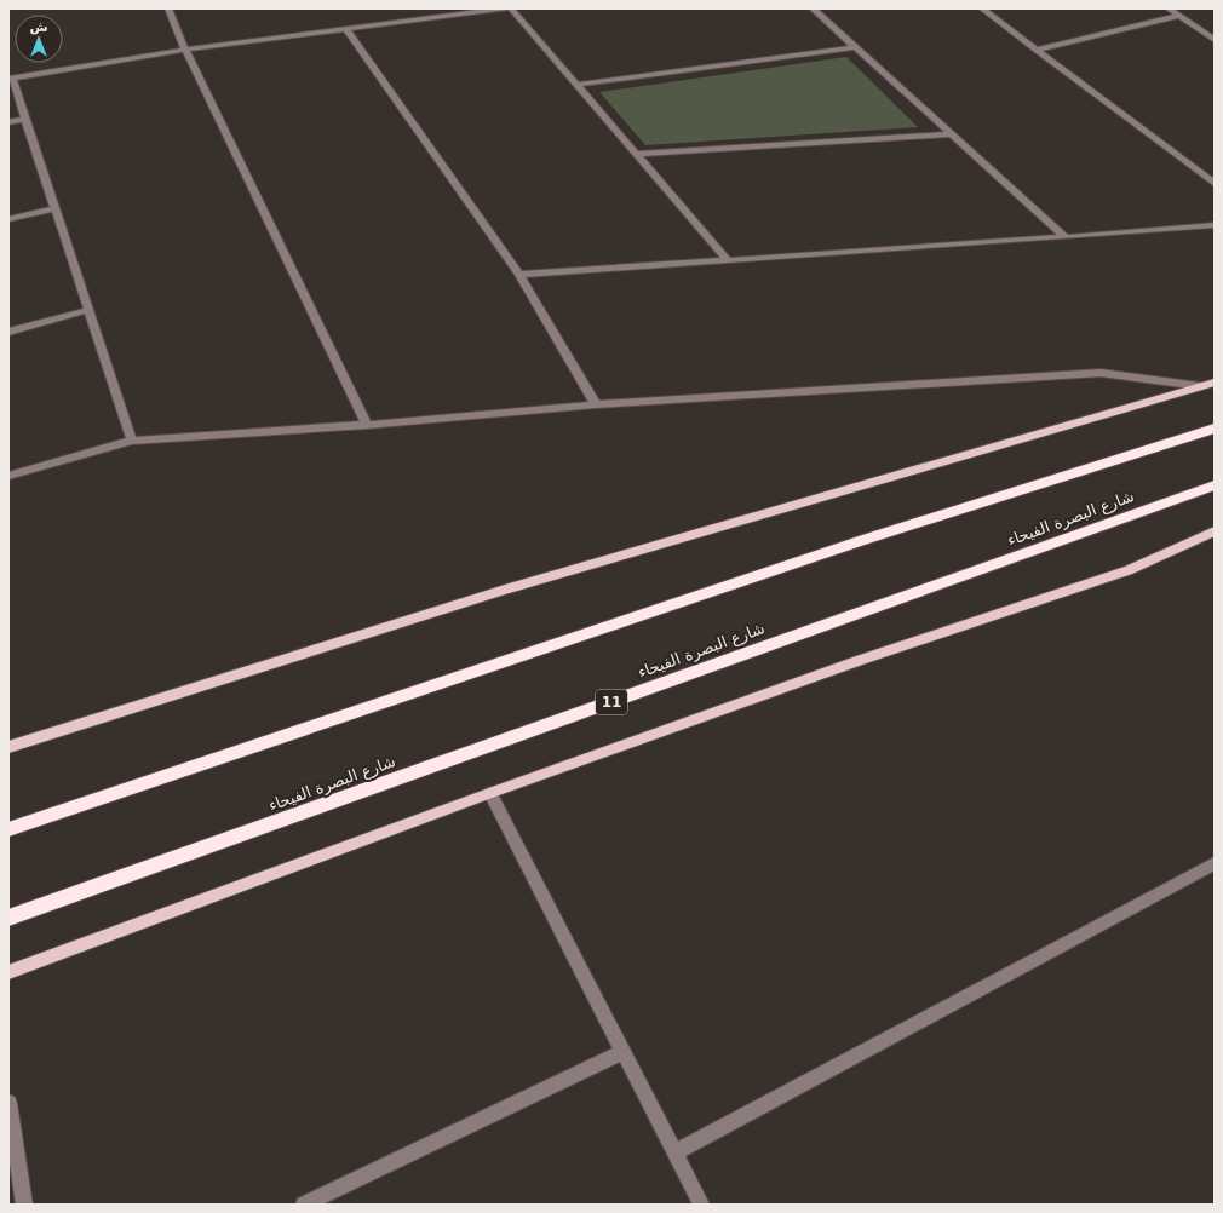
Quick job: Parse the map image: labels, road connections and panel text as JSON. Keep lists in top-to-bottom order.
{
  "streets": {
    "highway": ["شارع البصرة الفيحاء", "11"]
  },
  "north": "top"
}
